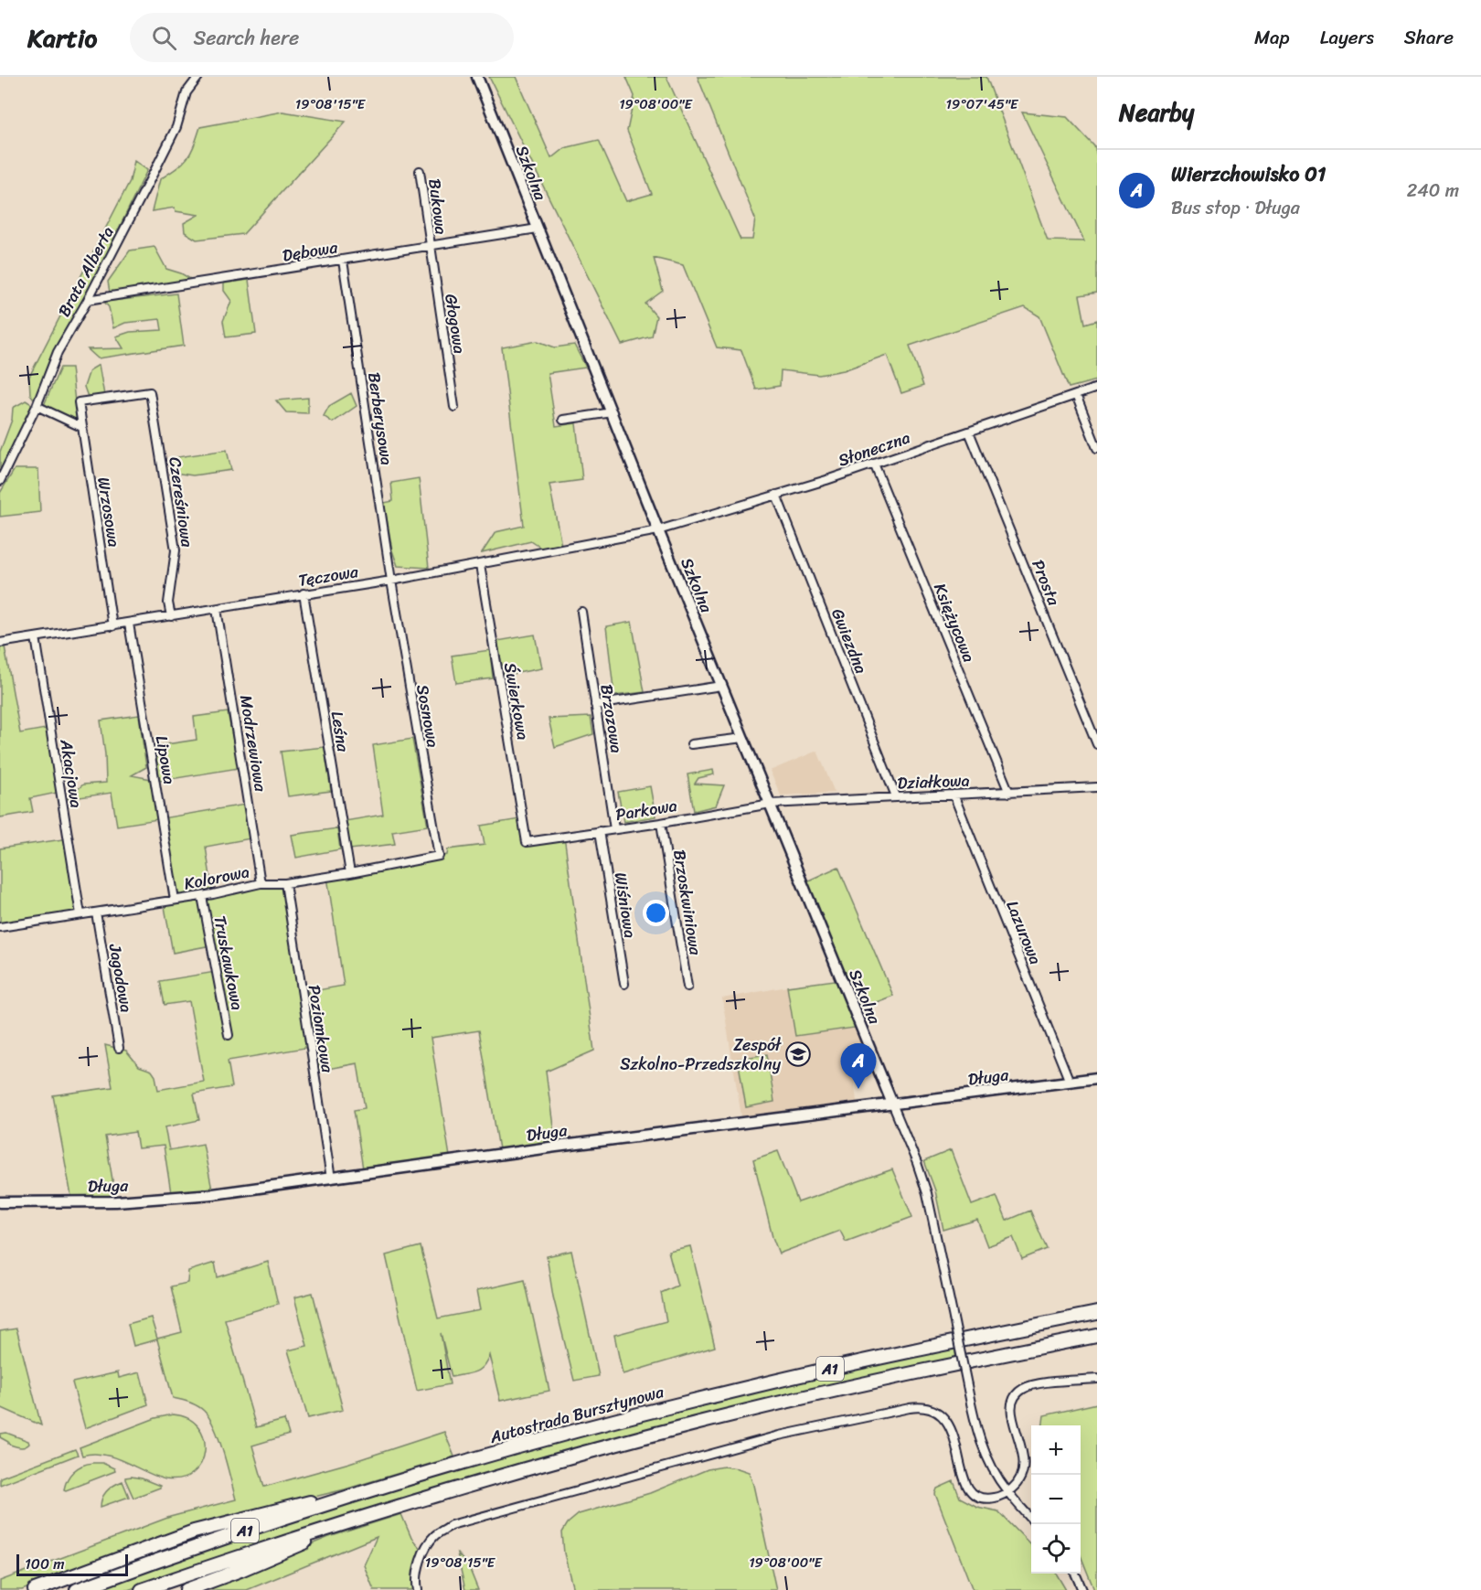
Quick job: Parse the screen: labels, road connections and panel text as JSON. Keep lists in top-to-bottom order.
{
  "streets": {
    "highway": ["A1", "Autostrada Bursztynowa"],
    "street": [
      "Szkolna",
      "Bukowa",
      "Dębowa",
      "Brata Alberta",
      "Głogowa",
      "Berberysowa",
      "Słoneczna",
      "Czereśniowa",
      "Wrzosowa",
      "Tęczowa",
      "Prosta",
      "Księżycowa",
      "Gwiezdna",
      "Świerkowa",
      "Sosnowa",
      "Brzozowa",
      "Leśna",
      "Modrzewiowa",
      "Lipowa",
      "Akacjowa",
      "Działkowa",
      "Parkowa",
      "Kolorowa",
      "Brzoskwiniowa",
      "Wiśniowa",
      "Lazurowa",
      "Truskawkowa",
      "Jagodowa",
      "Poziomkowa",
      "Długa"
    ]
  },
  "crossings": [
    ["Szkolna", "Dębowa"],
    ["Szkolna", "Słoneczna"],
    ["Szkolna", "Tęczowa"],
    ["Szkolna", "Działkowa"],
    ["Szkolna", "Parkowa"],
    ["Szkolna", "Długa"],
    ["Bukowa", "Dębowa"],
    ["Bukowa", "Głogowa"],
    ["Dębowa", "Brata Alberta"],
    ["Dębowa", "Głogowa"],
    ["Dębowa", "Berberysowa"],
    ["Berberysowa", "Tęczowa"],
    ["Berberysowa", "Sosnowa"],
    ["Słoneczna", "Tęczowa"],
    ["Słoneczna", "Prosta"],
    ["Słoneczna", "Księżycowa"],
    ["Słoneczna", "Gwiezdna"],
    ["Czereśniowa", "Wrzosowa"],
    ["Czereśniowa", "Tęczowa"],
    ["Wrzosowa", "Tęczowa"],
    ["Tęczowa", "Świerkowa"],
    ["Tęczowa", "Sosnowa"],
    ["Tęczowa", "Leśna"],
    ["Tęczowa", "Modrzewiowa"],
    ["Tęczowa", "Lipowa"],
    ["Tęczowa", "Akacjowa"],
    ["Księżycowa", "Działkowa"],
    ["Gwiezdna", "Działkowa"],
    ["Świerkowa", "Parkowa"],
    ["Sosnowa", "Kolorowa"],
    ["Brzozowa", "Parkowa"],
    ["Leśna", "Kolorowa"],
    ["Modrzewiowa", "Kolorowa"],
    ["Lipowa", "Kolorowa"],
    ["Akacjowa", "Kolorowa"],
    ["Działkowa", "Parkowa"],
    ["Działkowa", "Lazurowa"],
    ["Parkowa", "Brzoskwiniowa"],
    ["Parkowa", "Wiśniowa"],
    ["Kolorowa", "Truskawkowa"],
    ["Kolorowa", "Jagodowa"],
    ["Kolorowa", "Poziomkowa"],
    ["Lazurowa", "Długa"],
    ["Poziomkowa", "Długa"]
  ],
  "places": {
    "school or university": ["Zespół Szkolno-Przedszkolny"]
  },
  "scale_bar": "100 m",
  "page": {
    "header": "Kartio",
    "search": "Search here",
    "nav": ["Map", "Layers", "Share"],
    "heading": "Nearby",
    "list": [
      {
        "mark": "A",
        "name": "Wierzchowisko 01",
        "note": "Bus stop · Długa",
        "value": "240 m"
      }
    ],
    "pins": "A",
    "map_buttons": ["+", "−"],
    "scale": "100 m"
  },
  "coordinates": ["19°08'15\"E", "19°08'00\"E", "19°07'45\"E"]
}
